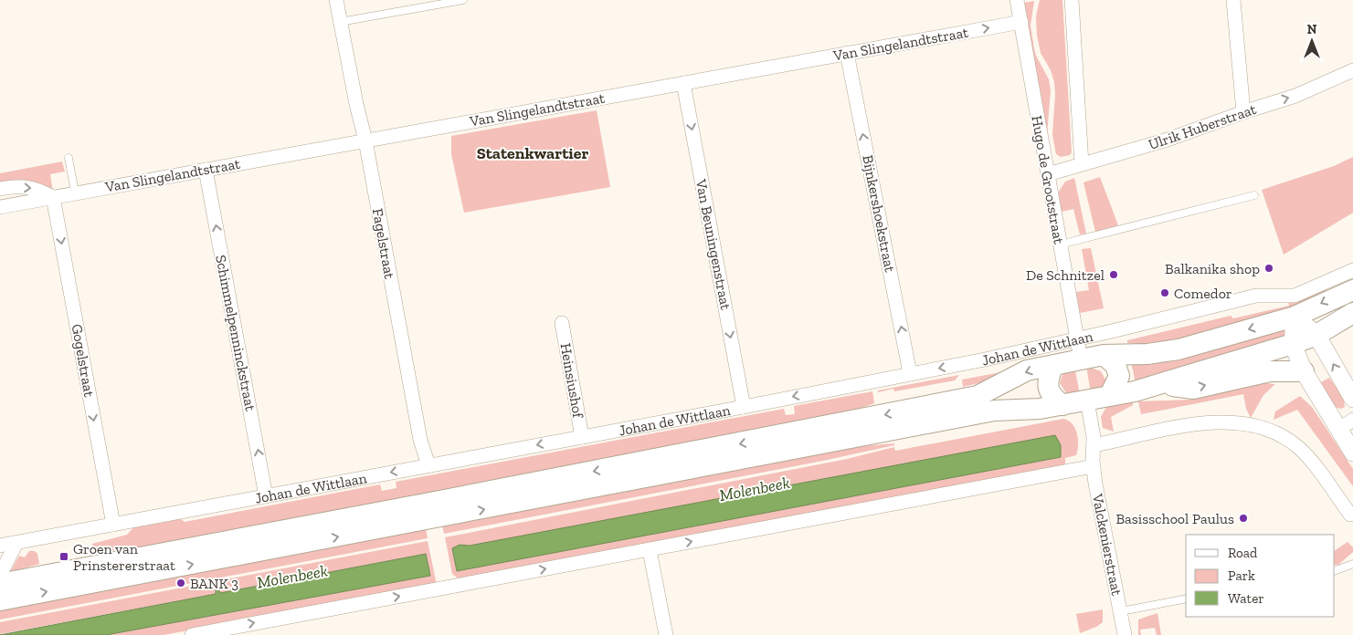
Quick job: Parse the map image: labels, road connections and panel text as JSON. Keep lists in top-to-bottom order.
{
  "streets": {
    "main road": ["Johan de Wittlaan"],
    "street": [
      "Van Slingelandtstraat",
      "Ulrik Huberstraat",
      "Hugo de Grootstraat",
      "Bijnkershoekstraat",
      "Fagelstraat",
      "Van Beuningenstraat",
      "Schimmelpenninckstraat",
      "Gogelstraat",
      "Heinsiushof",
      "Valckenierstraat"
    ]
  },
  "crossings": [
    ["Van Slingelandtstraat", "Hugo de Grootstraat"],
    ["Van Slingelandtstraat", "Bijnkershoekstraat"],
    ["Van Slingelandtstraat", "Fagelstraat"],
    ["Van Slingelandtstraat", "Van Beuningenstraat"],
    ["Van Slingelandtstraat", "Schimmelpenninckstraat"],
    ["Van Slingelandtstraat", "Gogelstraat"],
    ["Ulrik Huberstraat", "Hugo de Grootstraat"],
    ["Hugo de Grootstraat", "Johan de Wittlaan"],
    ["Bijnkershoekstraat", "Johan de Wittlaan"],
    ["Fagelstraat", "Johan de Wittlaan"],
    ["Van Beuningenstraat", "Johan de Wittlaan"],
    ["Schimmelpenninckstraat", "Johan de Wittlaan"],
    ["Johan de Wittlaan", "Gogelstraat"],
    ["Johan de Wittlaan", "Heinsiushof"]
  ],
  "one_way": [
    "Ulrik Huberstraat",
    "Bijnkershoekstraat",
    "Van Beuningenstraat",
    "Schimmelpenninckstraat",
    "Gogelstraat"
  ],
  "districts": ["Statenkwartier"],
  "water": ["Molenbeek"],
  "places": {
    "other": [
      "Balkanika shop",
      "De Schnitzel",
      "Comedor",
      "Basisschool Paulus",
      "BANK 3"
    ],
    "transit": ["Groen van Prinstererstraat"]
  },
  "legend": ["Road", "Park", "Water"],
  "north": "top"
}
